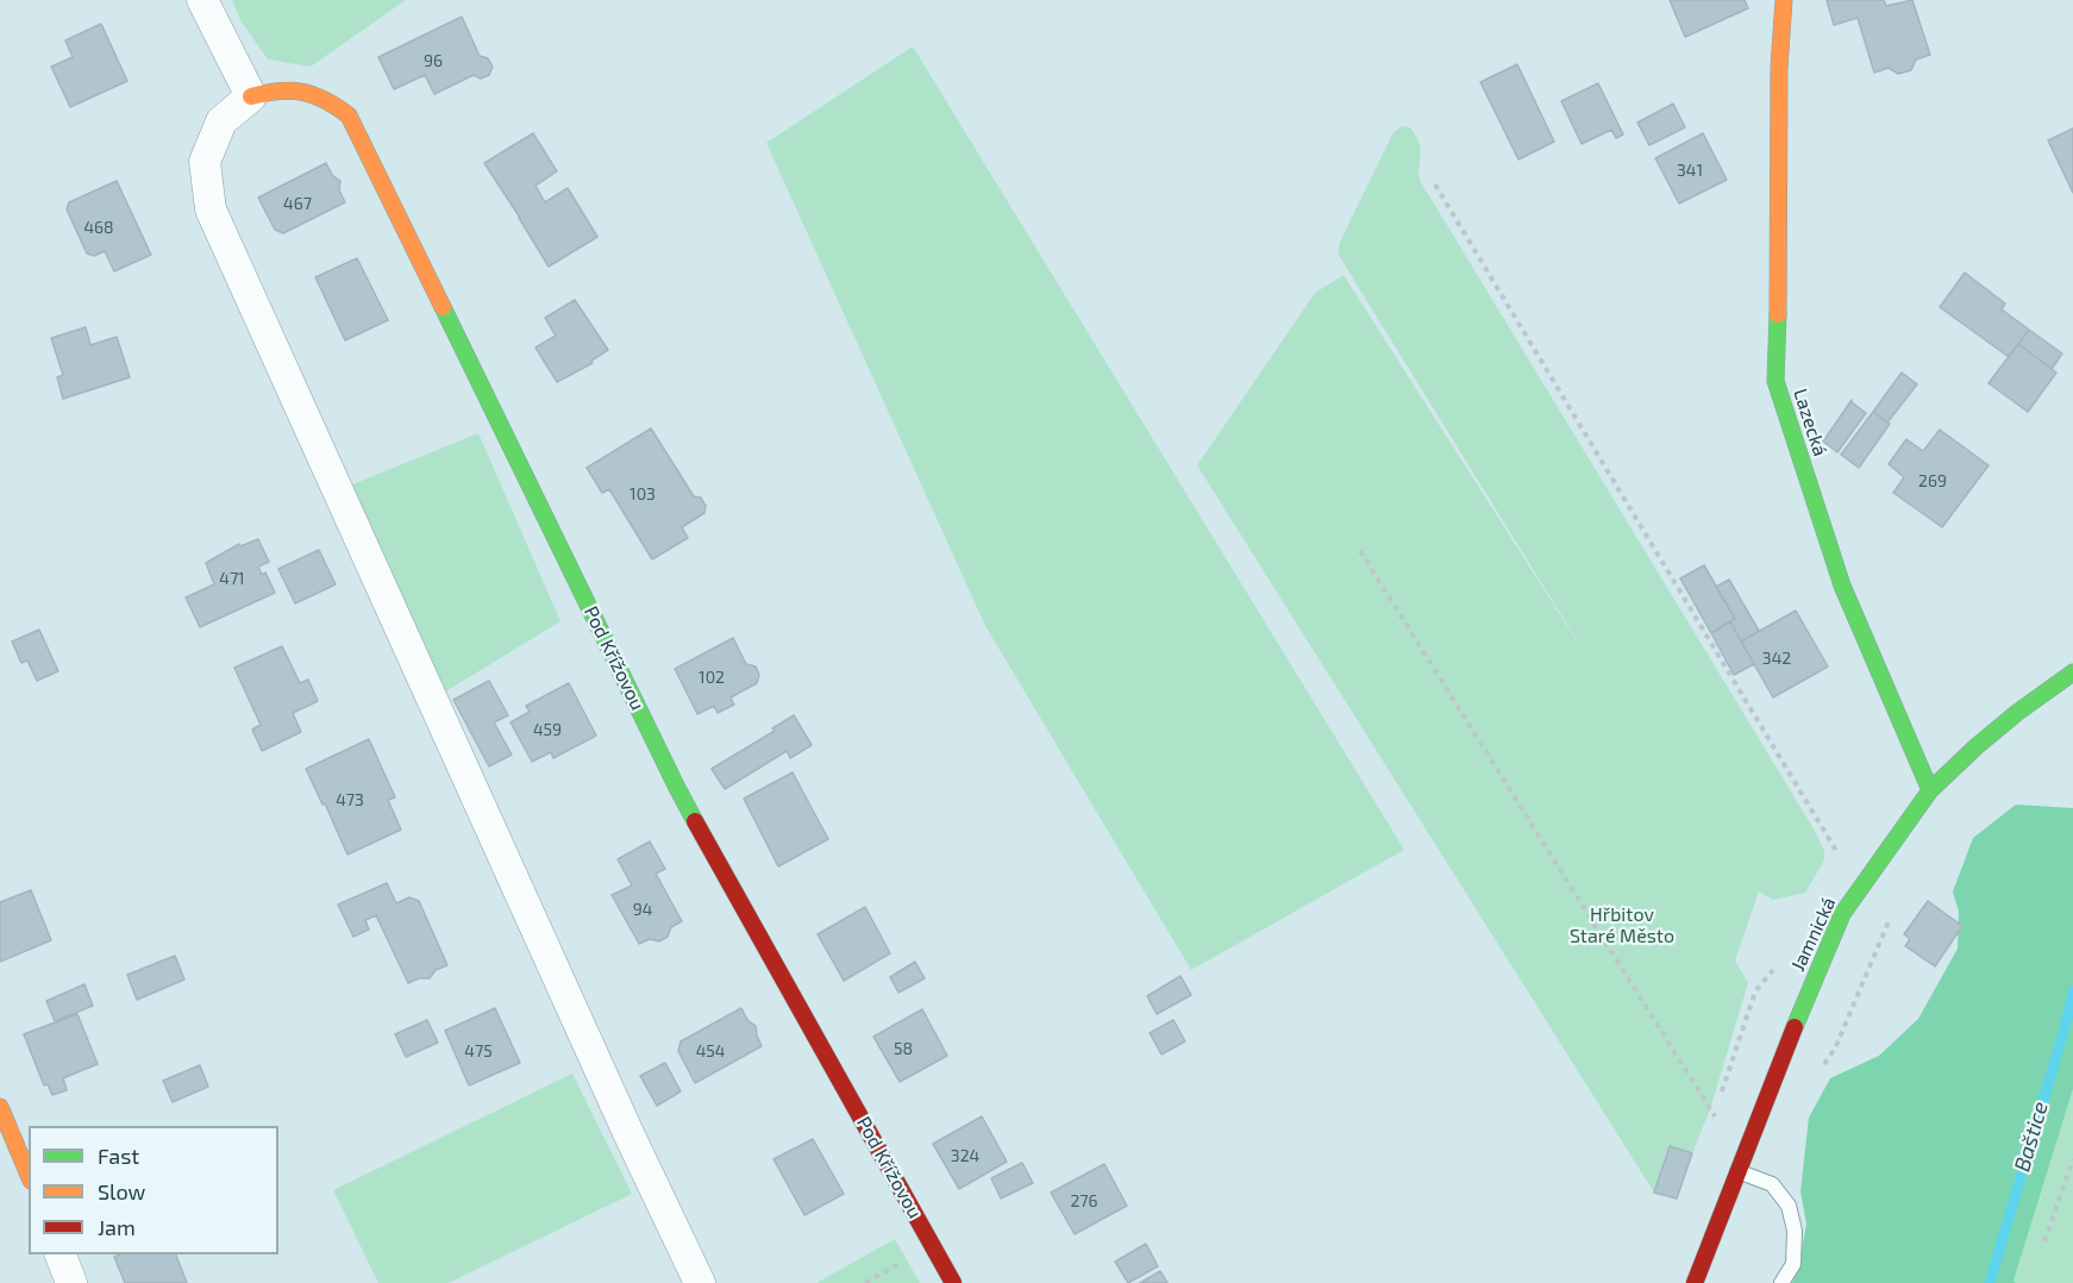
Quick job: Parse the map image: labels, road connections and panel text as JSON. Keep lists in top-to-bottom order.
{
  "streets": {
    "street": ["Lazecká", "Pod Křížovou", "Jamnická"]
  },
  "crossings": [
    ["Lazecká", "Jamnická"]
  ],
  "water": ["Baštice"],
  "parks": ["Hřbitov Staré Město"],
  "house_numbers": [
    "96",
    "341",
    "467",
    "468",
    "269",
    "103",
    "471",
    "342",
    "102",
    "459",
    "473",
    "94",
    "58",
    "475",
    "454",
    "324",
    "276"
  ],
  "legend": ["Fast", "Slow", "Jam"]
}
